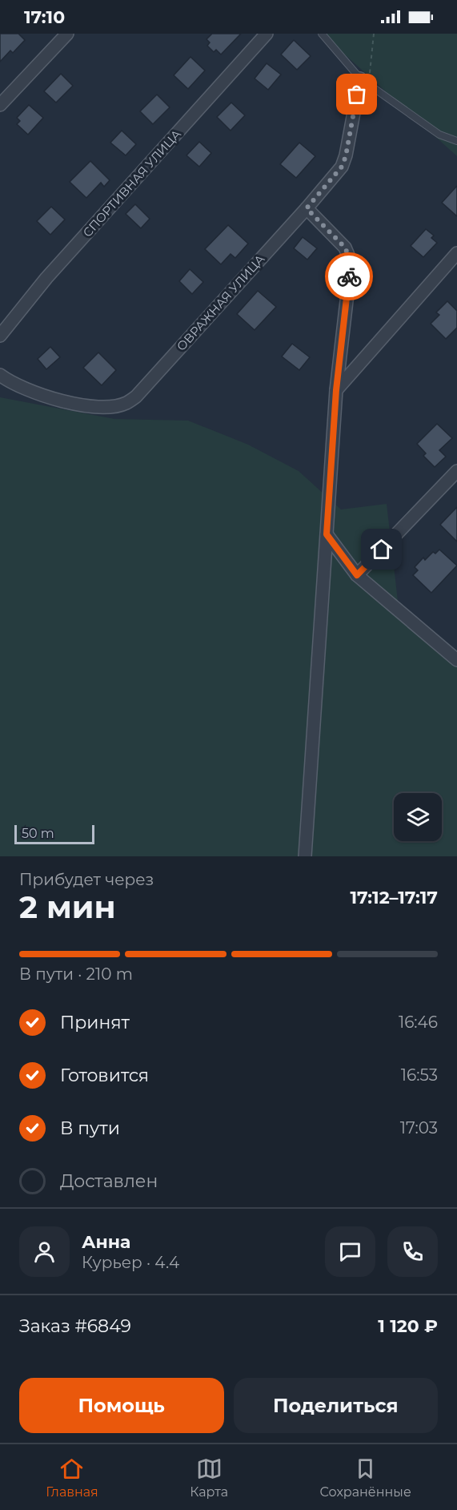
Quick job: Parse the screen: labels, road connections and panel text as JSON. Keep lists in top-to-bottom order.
{
  "streets": {
    "street": ["СПОРТИВНАЯ УЛИЦА", "ОВРАЖНАЯ УЛИЦА"]
  },
  "scale_bar": "50 m",
  "page": {
    "status": "17:10",
    "scale": "50 m",
    "heading": ["2 мин", "Прибудет через", "17:12–17:17"],
    "panel": [
      "Анна",
      "Курьер · 4.4",
      "Заказ #6849",
      "1 120 ₽"
    ],
    "bar": "В пути · 210 m",
    "list": [
      ["Принят", "16:46"],
      ["Готовится", "16:53"],
      ["В пути", "17:03"],
      "Доставлен"
    ],
    "buttons": ["Помощь", "Поделиться"],
    "tabs": ["Главная", "Карта", "Сохранённые"]
  }
}
